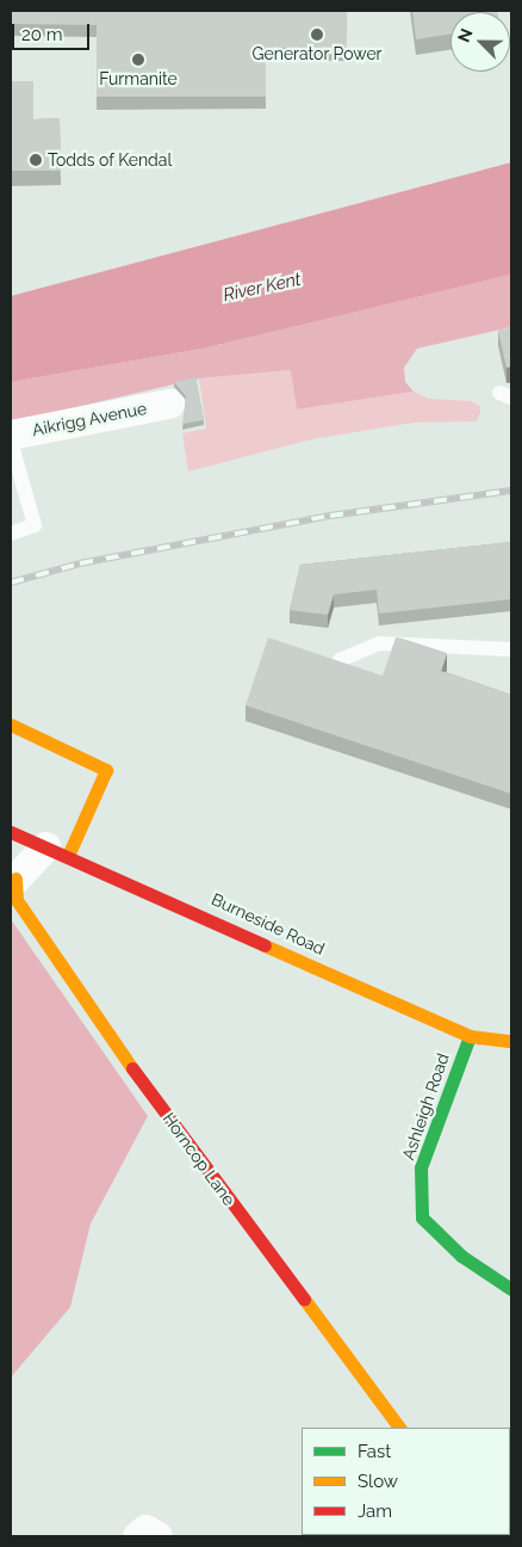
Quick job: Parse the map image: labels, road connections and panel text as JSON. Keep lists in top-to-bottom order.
{
  "streets": {
    "street": [
      "Aikrigg Avenue",
      "Burneside Road",
      "Ashleigh Road",
      "Horncop Lane"
    ]
  },
  "crossings": [
    ["Burneside Road", "Ashleigh Road"]
  ],
  "water": ["River Kent"],
  "places": ["Generator Power", "Furmanite", "Todds of Kendal"],
  "legend": ["Fast", "Slow", "Jam"],
  "scale_bar": "20 m",
  "north": "top left"
}
